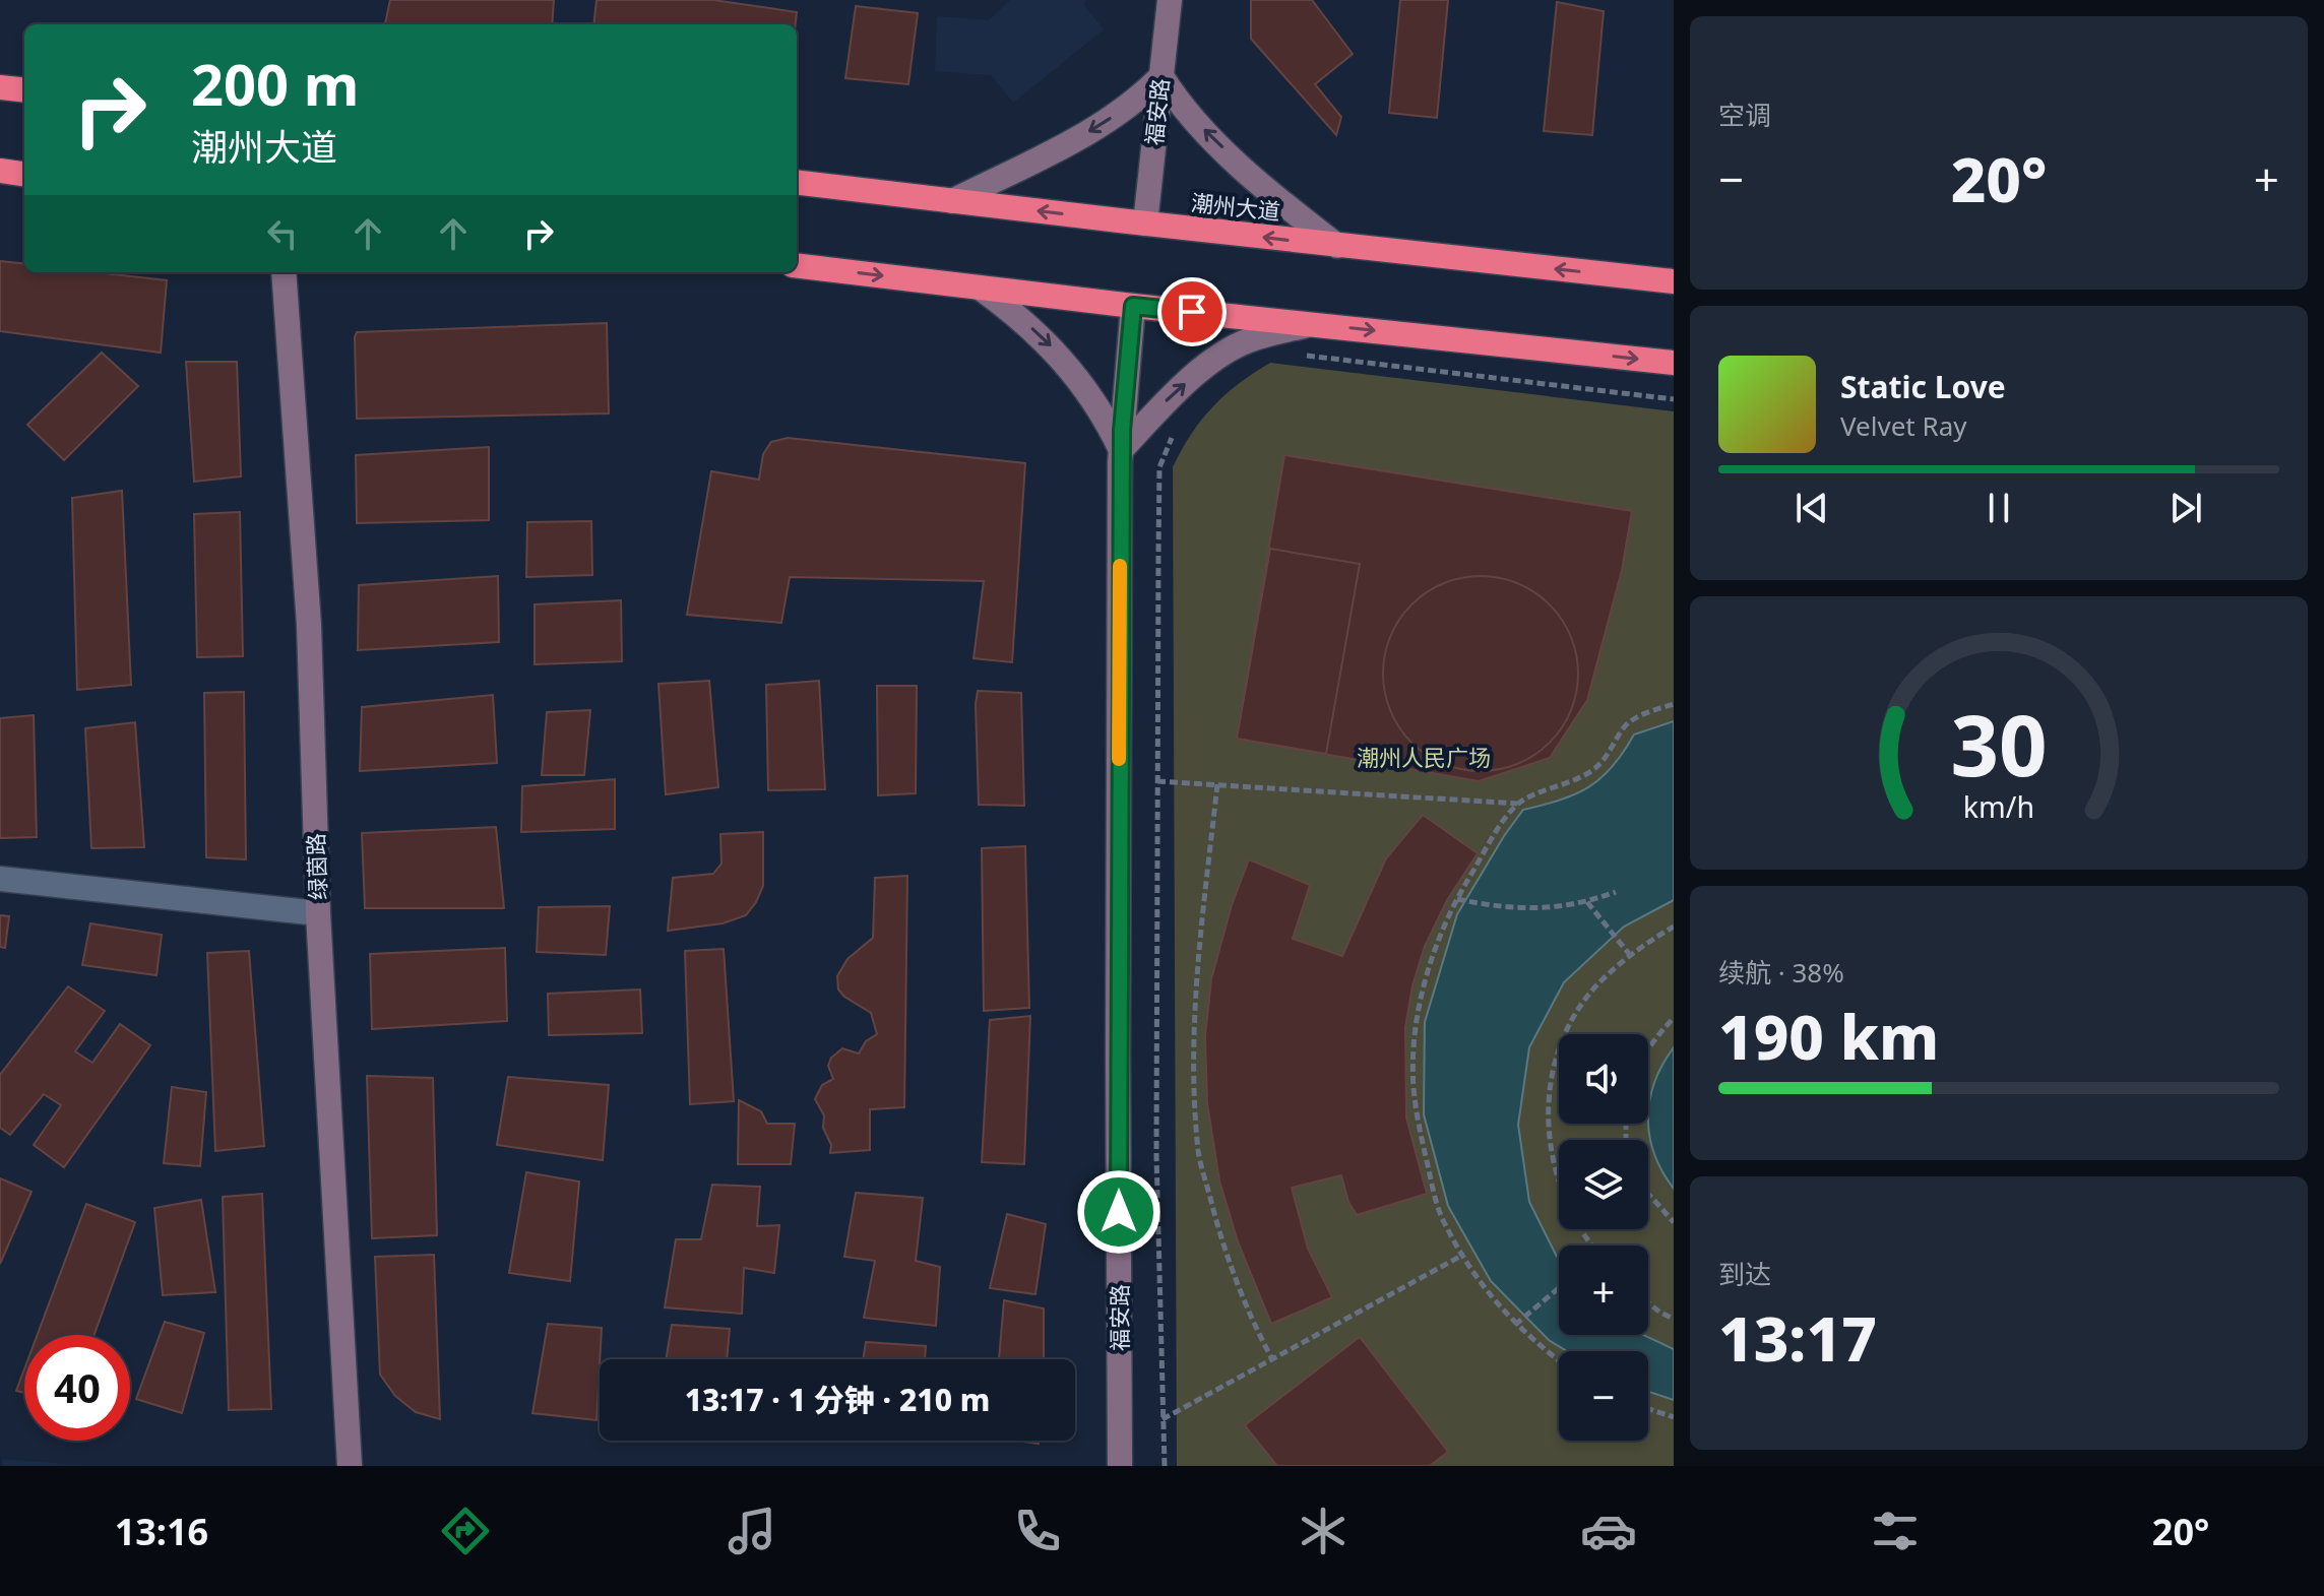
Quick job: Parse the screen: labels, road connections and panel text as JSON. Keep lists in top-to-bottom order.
{
  "streets": {
    "highway": ["潮州大道"],
    "street": ["福安路", "绿茵路"]
  },
  "crossings": [
    ["福安路", "潮州大道"]
  ],
  "parks": ["潮州人民广场"],
  "page": {
    "tile": [
      "空调",
      ["续航 · 38%", "190 km"],
      ["到达", "13:17"]
    ],
    "turn": ["200 m", "潮州大道"],
    "heat": ["−", "20°", "+"],
    "song": ["Static Love", "Velvet Ray"],
    "map_buttons": ["+", "−"],
    "limit": "40",
    "trip": "13:17 · 1 分钟 · 210 m",
    "tabs": ["13:16", "20°"],
    "gauge": ["30", "km/h"]
  }
}
